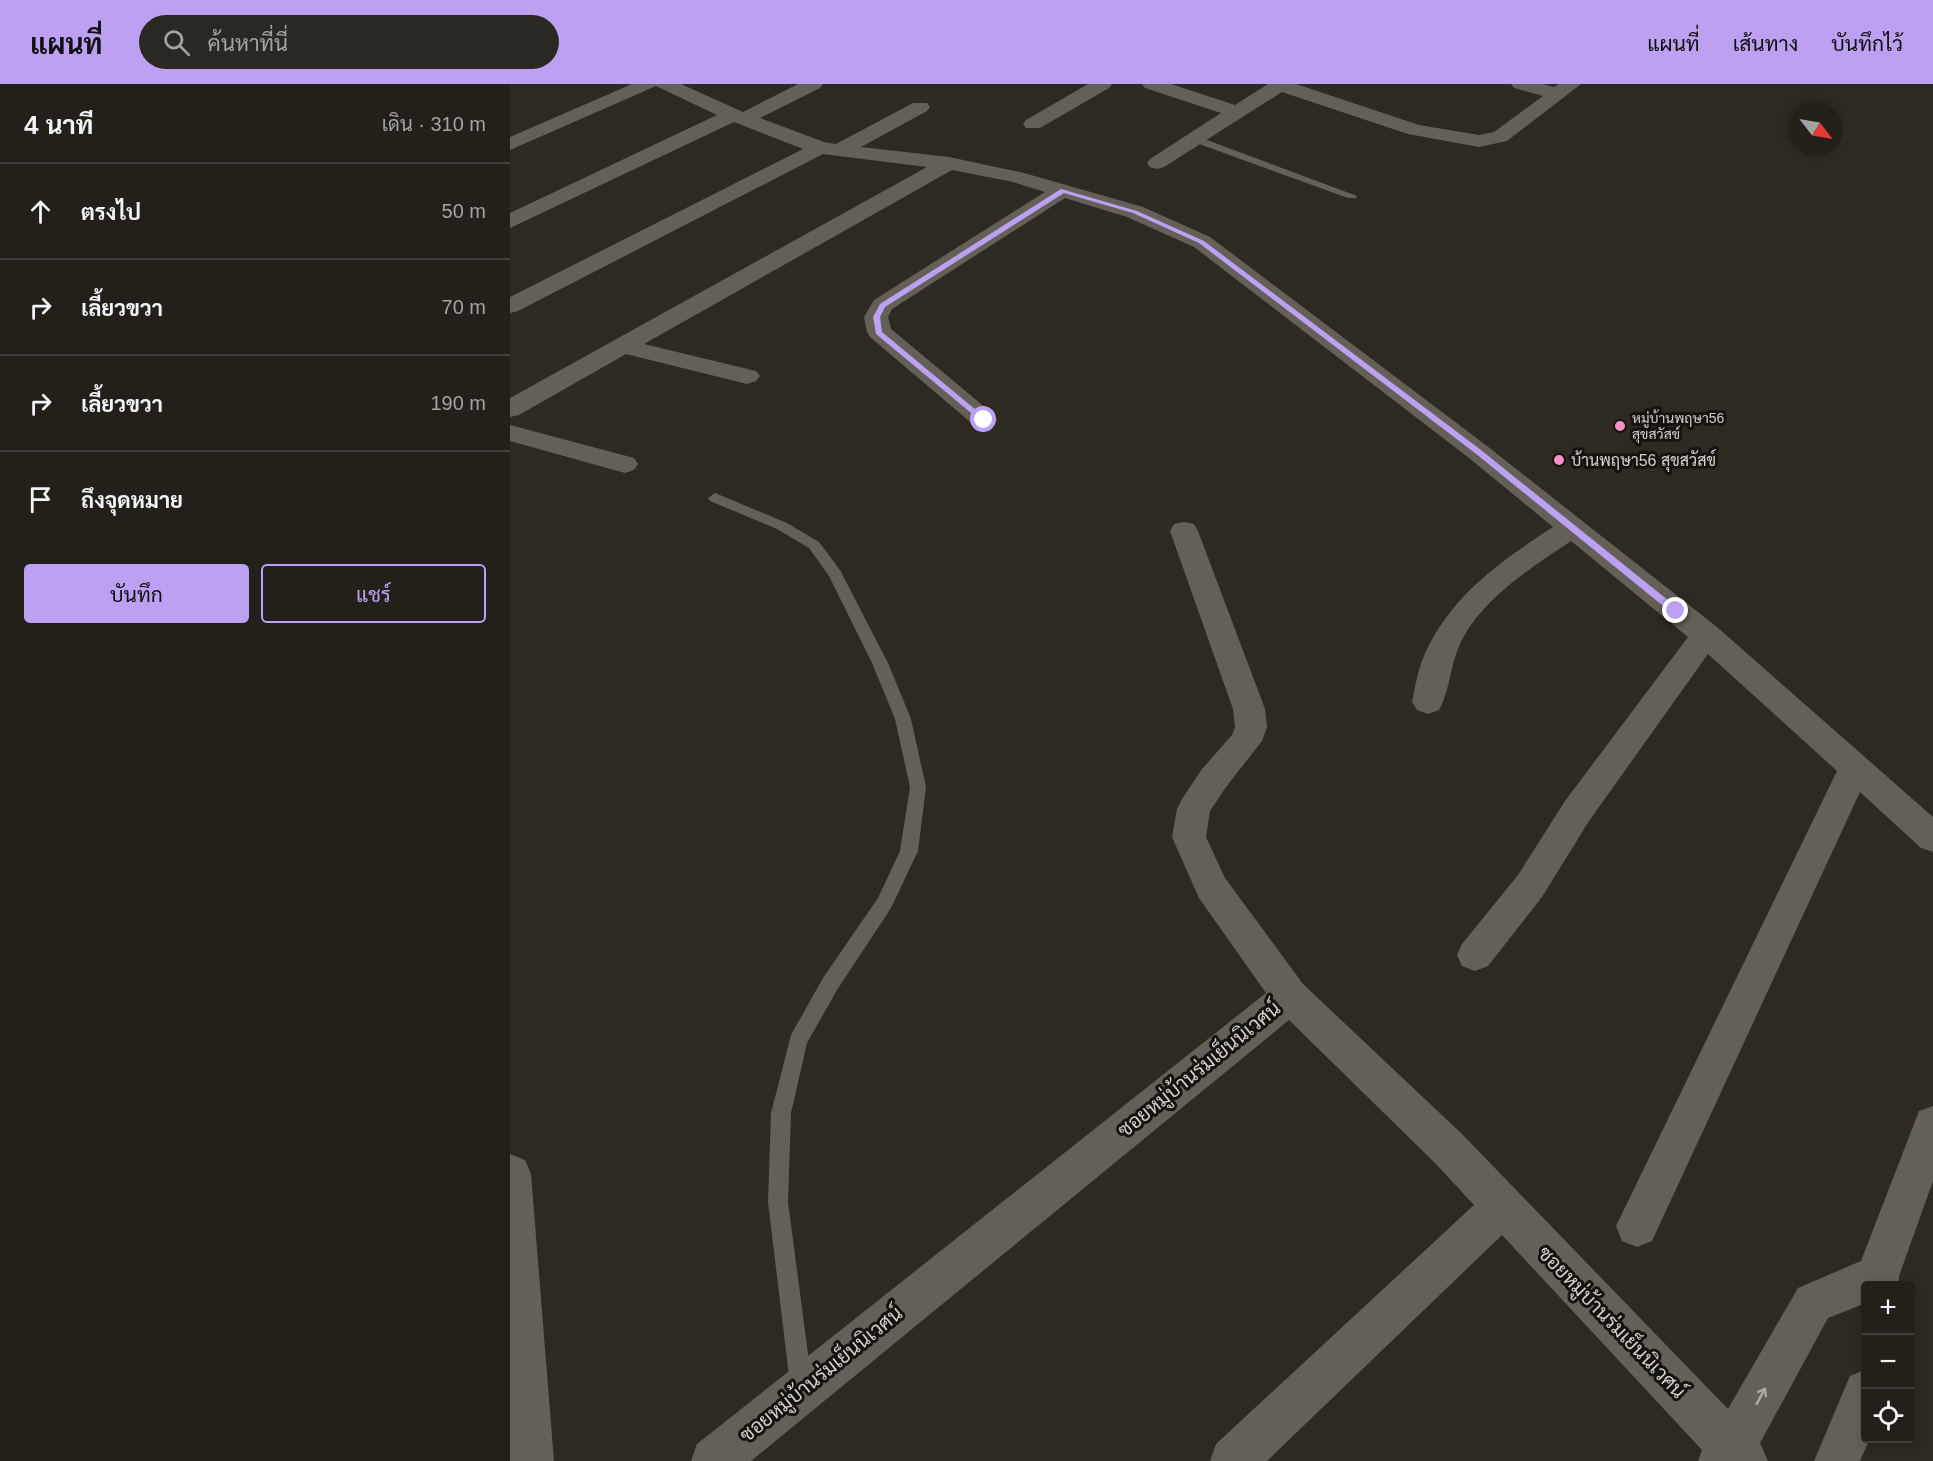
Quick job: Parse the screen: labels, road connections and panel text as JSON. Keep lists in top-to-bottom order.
{
  "streets": {
    "street": ["ซอยหมู่บ้านร่มเย็นนิเวศน์"]
  },
  "places": ["หมู่บ้านพฤษา56 สุขสวัสข์", "บ้านพฤษา56 สุขสวัสข์"],
  "north": "bottom right",
  "page": {
    "header": "แผนที่",
    "search": "ค้นหาที่นี่",
    "nav": ["แผนที่", "เส้นทาง", "บันทึกไว้"],
    "heading": ["4 นาที", "เดิน · 310 m"],
    "list": [
      ["ตรงไป", "50 m"],
      ["เลี้ยวขวา", "70 m"],
      ["เลี้ยวขวา", "190 m"],
      "ถึงจุดหมาย"
    ],
    "buttons": ["บันทึก", "แชร์"],
    "map_buttons": ["+", "−"]
  }
}
